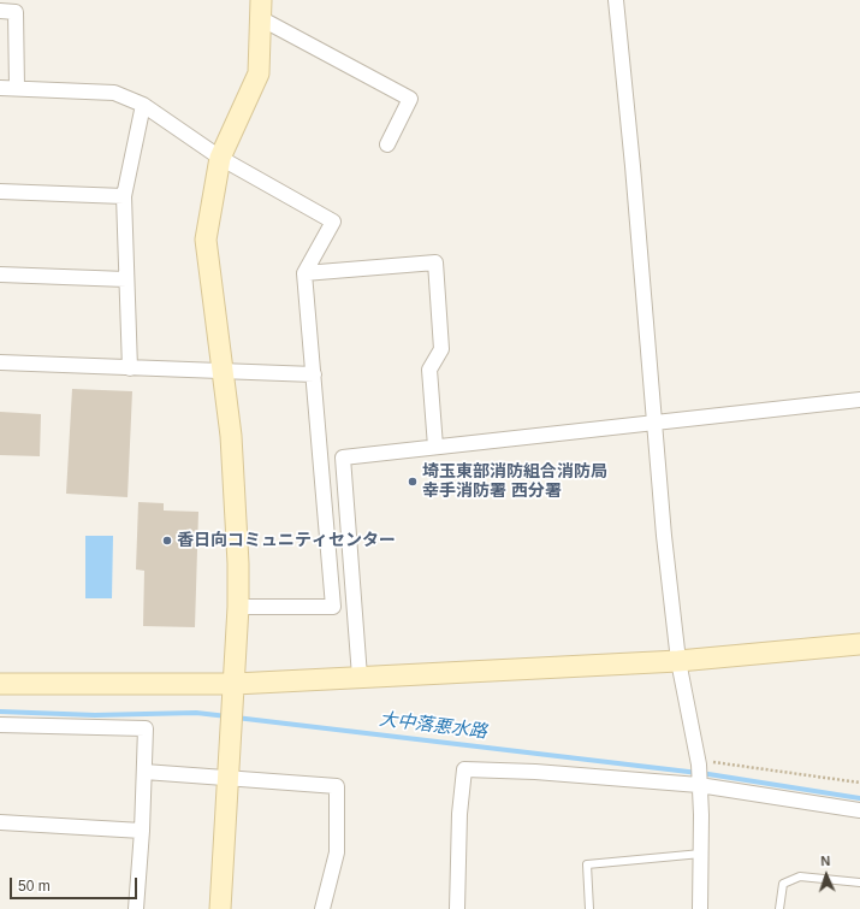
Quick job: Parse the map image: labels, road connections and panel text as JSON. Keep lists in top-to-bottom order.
{
  "water": ["大中落悪水路"],
  "places": ["埼玉東部消防組合消防局 幸手消防署 西分署", "香日向コミュニティセンター"],
  "scale_bar": "50 m",
  "north": "top"
}
